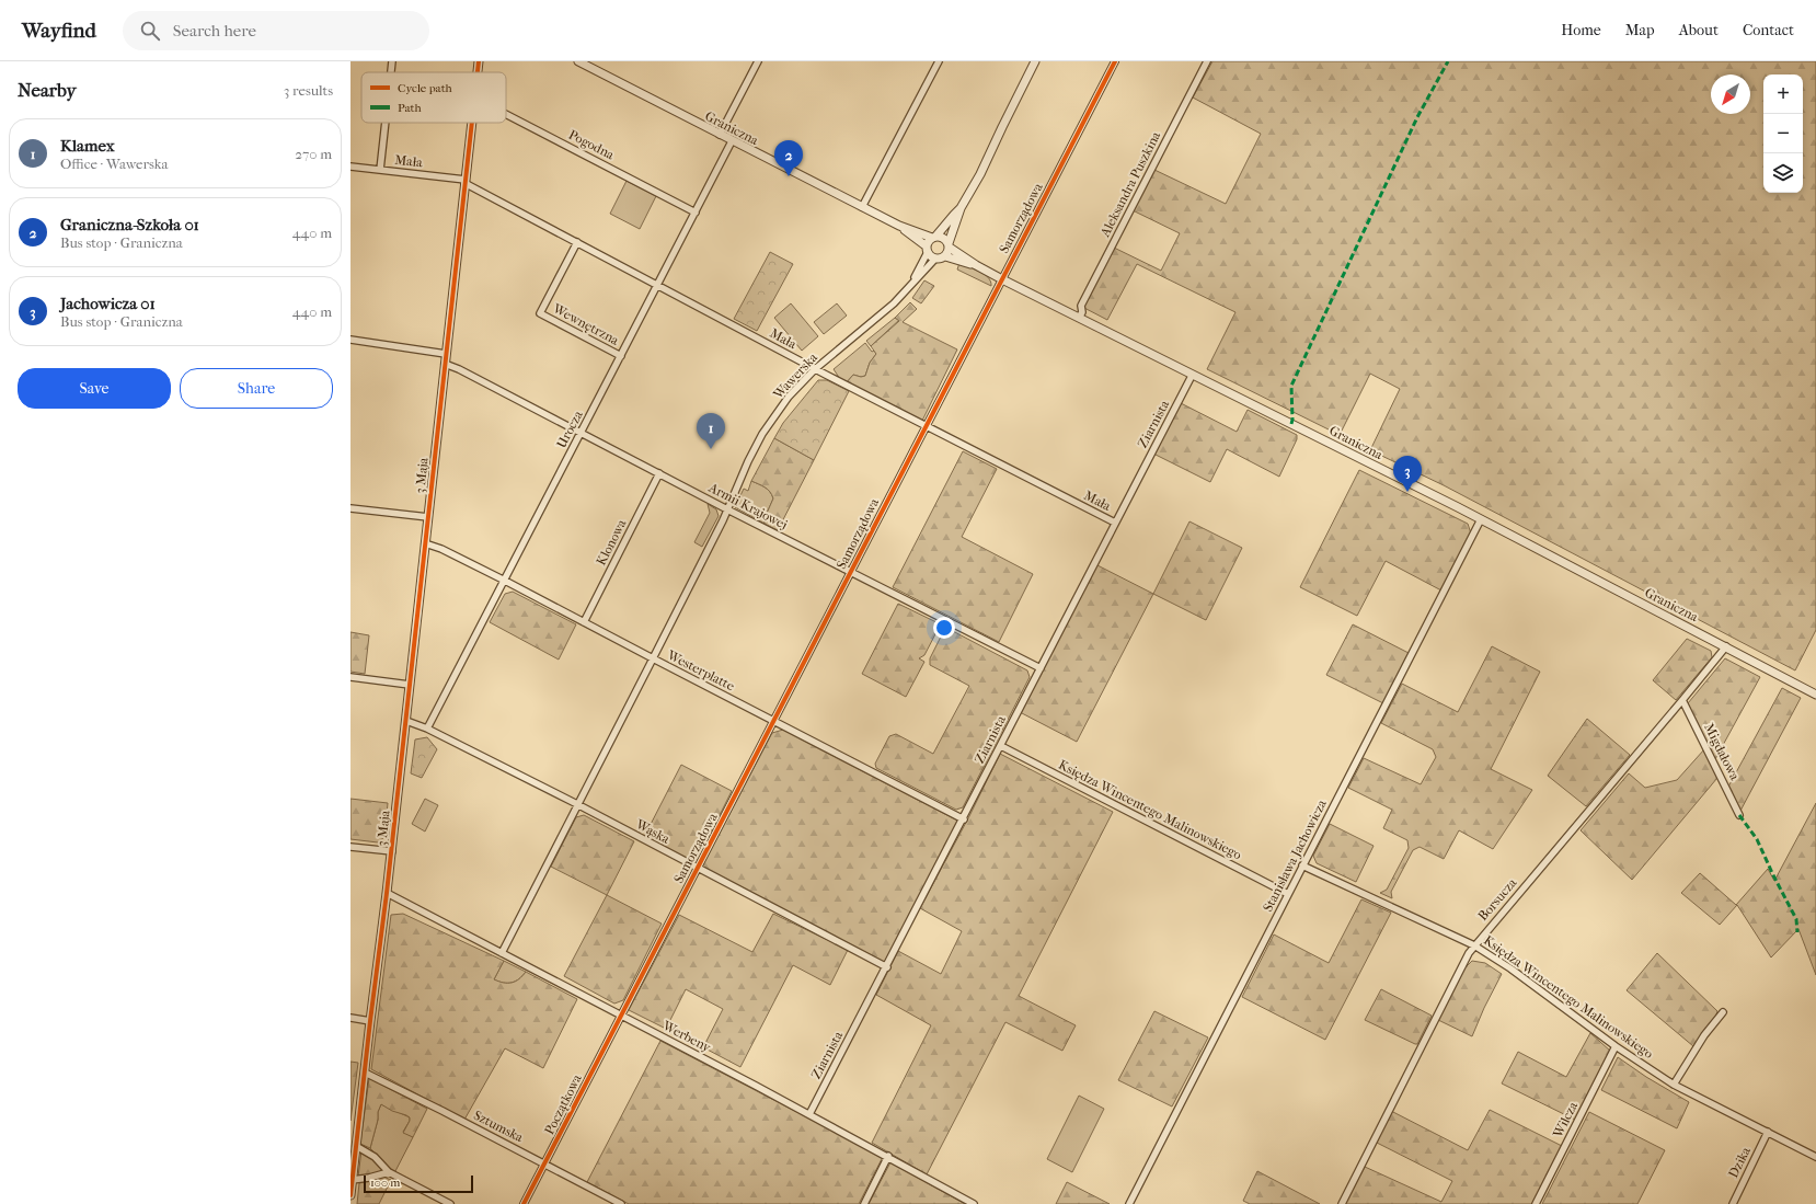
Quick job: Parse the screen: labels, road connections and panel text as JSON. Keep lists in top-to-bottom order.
{
  "streets": {
    "street": [
      "Graniczna",
      "Pogodna",
      "Mała",
      "Aleksandra Puszkina",
      "Samorządowa",
      "Wewnętrzna",
      "Wawerska",
      "Ziarnista",
      "Urocza",
      "3 Maja",
      "Armii Krajowej",
      "Klonowa",
      "Westerplatte",
      "Migdałowa",
      "Księdza Wincentego Malinowskiego",
      "Wąska",
      "Stanisława Jachowicza",
      "Borsucza",
      "Werbeny",
      "Początkowa",
      "Wilcza",
      "Sztumska",
      "Dzika"
    ]
  },
  "crossings": [
    ["Graniczna", "Aleksandra Puszkina"],
    ["Graniczna", "Samorządowa"],
    ["Graniczna", "Wawerska"],
    ["Graniczna", "Ziarnista"],
    ["Graniczna", "Urocza"],
    ["Graniczna", "Stanisława Jachowicza"],
    ["Graniczna", "Borsucza"],
    ["Pogodna", "Urocza"],
    ["Mała", "Samorządowa"],
    ["Mała", "Wewnętrzna"],
    ["Mała", "Wawerska"],
    ["Mała", "Ziarnista"],
    ["Mała", "Urocza"],
    ["Mała", "3 Maja"],
    ["Samorządowa", "Armii Krajowej"],
    ["Samorządowa", "Westerplatte"],
    ["Samorządowa", "Wąska"],
    ["Samorządowa", "Werbeny"],
    ["Samorządowa", "Początkowa"],
    ["Wewnętrzna", "Urocza"],
    ["Wawerska", "Armii Krajowej"],
    ["Wawerska", "Westerplatte"],
    ["Wawerska", "Wąska"],
    ["Wawerska", "Werbeny"],
    ["Ziarnista", "Armii Krajowej"],
    ["Ziarnista", "Westerplatte"],
    ["Ziarnista", "Księdza Wincentego Malinowskiego"],
    ["Ziarnista", "Wąska"],
    ["Ziarnista", "Werbeny"],
    ["Urocza", "Armii Krajowej"],
    ["Urocza", "Westerplatte"],
    ["Urocza", "Wąska"],
    ["3 Maja", "Armii Krajowej"],
    ["3 Maja", "Westerplatte"],
    ["3 Maja", "Wąska"],
    ["3 Maja", "Werbeny"],
    ["3 Maja", "Sztumska"],
    ["Armii Krajowej", "Klonowa"],
    ["Klonowa", "Westerplatte"],
    ["Migdałowa", "Borsucza"],
    ["Księdza Wincentego Malinowskiego", "Stanisława Jachowicza"],
    ["Księdza Wincentego Malinowskiego", "Borsucza"],
    ["Księdza Wincentego Malinowskiego", "Wilcza"],
    ["Księdza Wincentego Malinowskiego", "Dzika"],
    ["Werbeny", "Początkowa"],
    ["Początkowa", "Sztumska"]
  ],
  "legend": ["Cycle path", "Path"],
  "scale_bar": "100 m",
  "north": "bottom left",
  "page": {
    "header": "Wayfind",
    "search": "Search here",
    "nav": [
      "Home",
      "Map",
      "About",
      "Contact"
    ],
    "heading": ["Nearby", "3 results"],
    "map_buttons": ["+", "−"],
    "list": [
      {
        "mark": "1",
        "name": "Klamex",
        "note": "Office · Wawerska",
        "value": "270 m"
      },
      {
        "mark": "2",
        "name": "Graniczna-Szkoła 01",
        "note": "Bus stop · Graniczna",
        "value": "440 m"
      },
      {
        "mark": "3",
        "name": "Jachowicza 01",
        "note": "Bus stop · Graniczna",
        "value": "440 m"
      }
    ],
    "pins": ["2", "1", "3"],
    "buttons": ["Save", "Share"],
    "scale": "100 m"
  }
}
